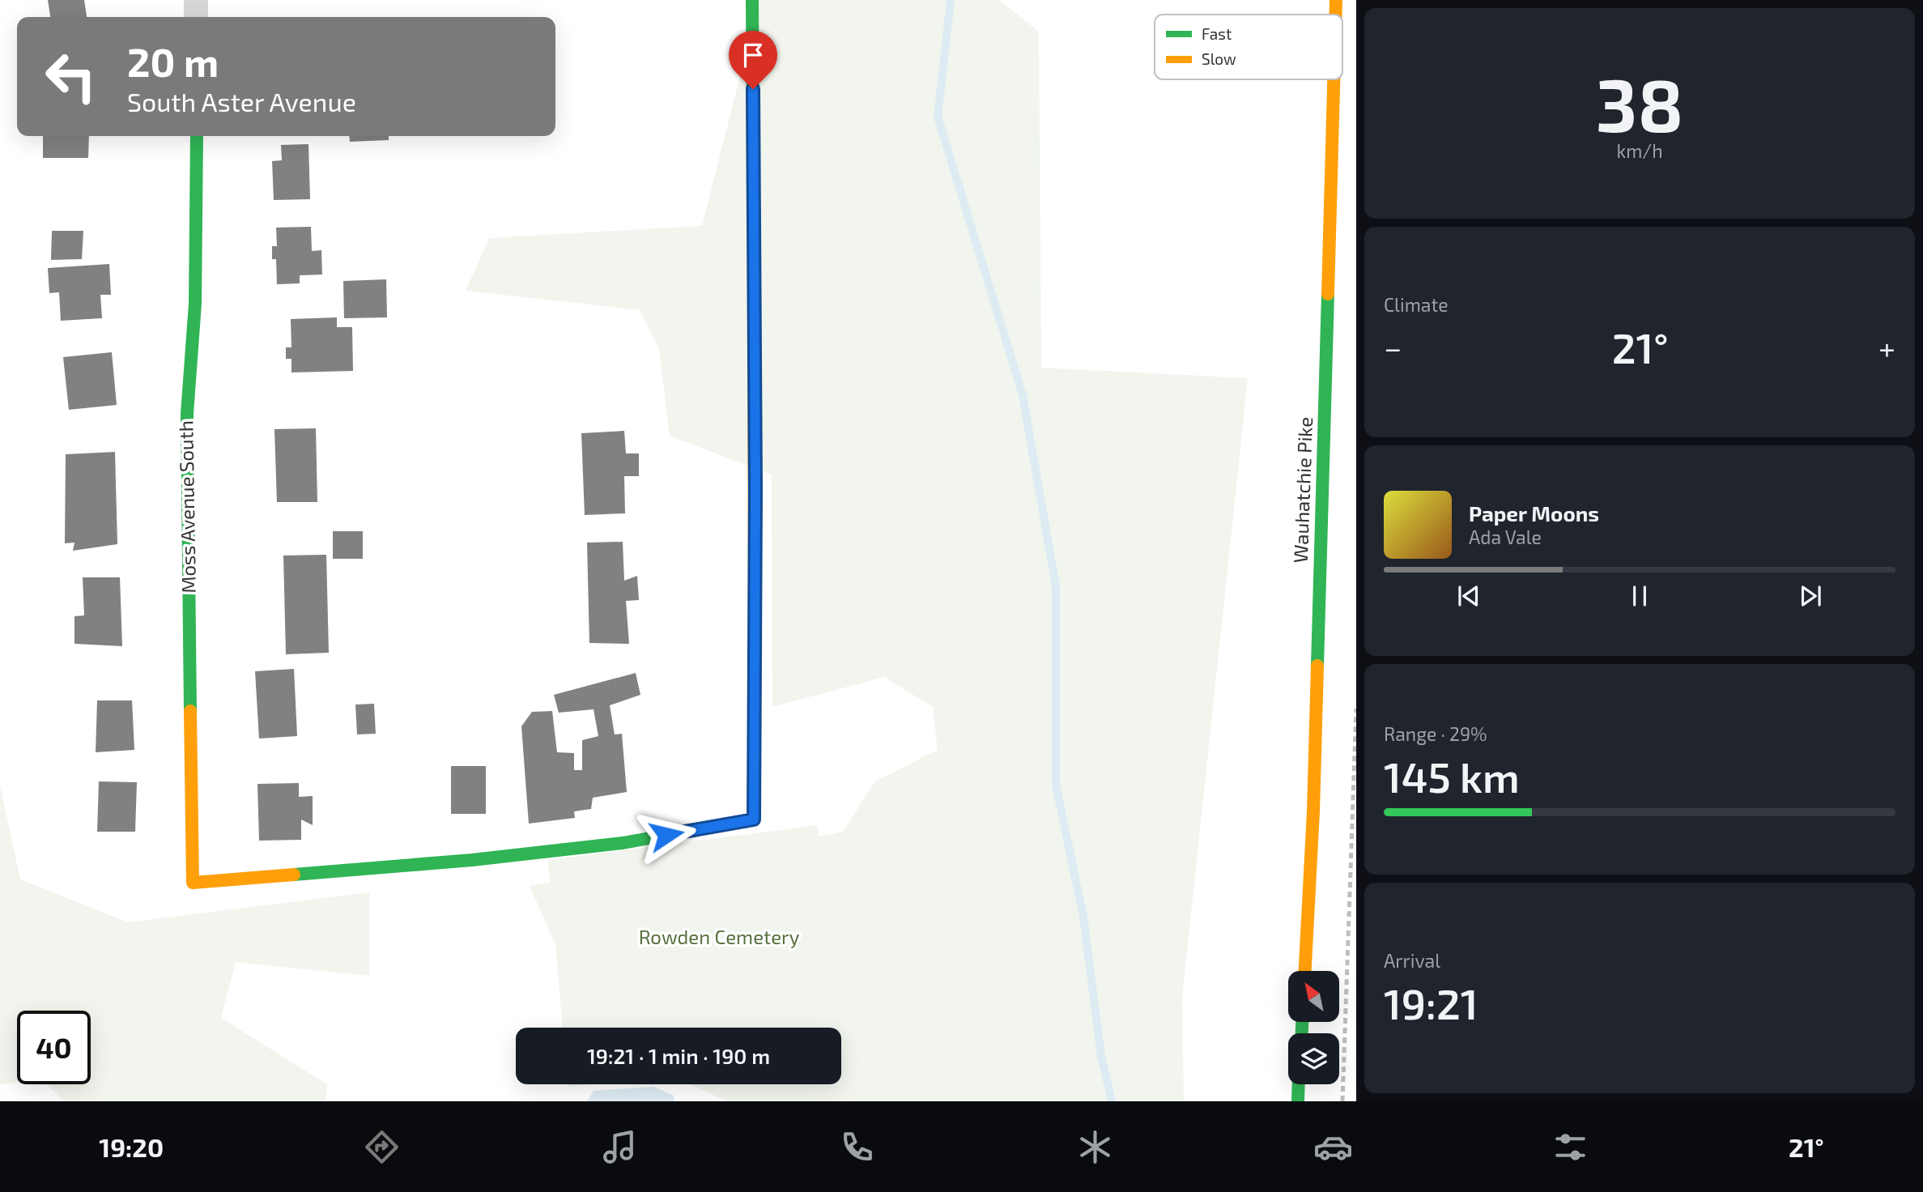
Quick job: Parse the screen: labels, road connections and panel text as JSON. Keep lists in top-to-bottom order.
{
  "streets": {
    "street": ["Wauhatchie Pike", "Moss Avenue South"]
  },
  "parks": ["Rowden Cemetery"],
  "legend": ["Fast", "Slow"],
  "north": "top left",
  "page": {
    "tile": [
      ["38", "km/h"],
      "Climate",
      ["Range · 29%", "145 km"],
      ["Arrival", "19:21"]
    ],
    "turn": ["20 m", "South Aster Avenue"],
    "heat": ["−", "21°", "+"],
    "song": ["Paper Moons", "Ada Vale"],
    "limit": "40",
    "trip": "19:21 · 1 min · 190 m",
    "tabs": ["19:20", "21°"]
  }
}
